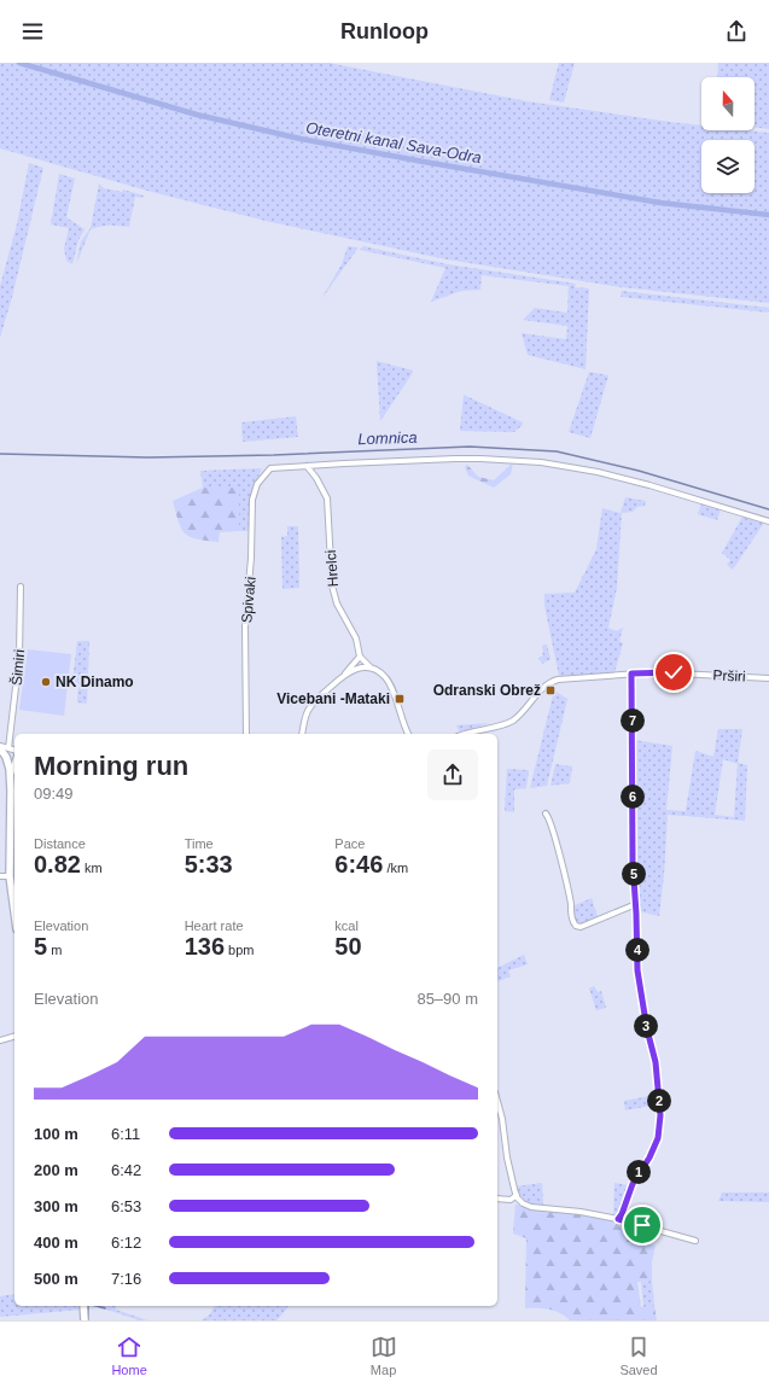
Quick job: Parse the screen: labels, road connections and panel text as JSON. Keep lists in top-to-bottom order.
{
  "streets": {
    "street": [
      "Hrelci",
      "Spivaki",
      "Šimiri",
      "Prširi"
    ]
  },
  "crossings": [
    ["Hrelci", "Spivaki"]
  ],
  "water": ["Oteretni kanal Sava-Odra", "Lomnica"],
  "places": {
    "other": ["NK Dinamo"],
    "transit": ["Odranski Obrež", "Vicebani -Mataki"]
  },
  "north": "top",
  "page": {
    "header": "Runloop",
    "pins": [
      "7",
      "6",
      "5",
      "4",
      "3",
      "2",
      "1"
    ],
    "heading": ["Morning run", "09:49"],
    "stats": [
      ["Distance", "0.82 km"],
      ["Time", "5:33"],
      ["Pace", "6:46 /km"],
      ["Elevation", "5 m"],
      ["Heart rate", "136 bpm"],
      ["kcal", "50"]
    ],
    "chart": ["Elevation", "85–90 m"],
    "list": [
      {
        "name": "100 m",
        "note": "6:11"
      },
      {
        "name": "200 m",
        "note": "6:42"
      },
      {
        "name": "300 m",
        "note": "6:53"
      },
      {
        "name": "400 m",
        "note": "6:12"
      },
      {
        "name": "500 m",
        "note": "7:16"
      }
    ],
    "tabs": ["Home", "Map", "Saved"]
  }
}
